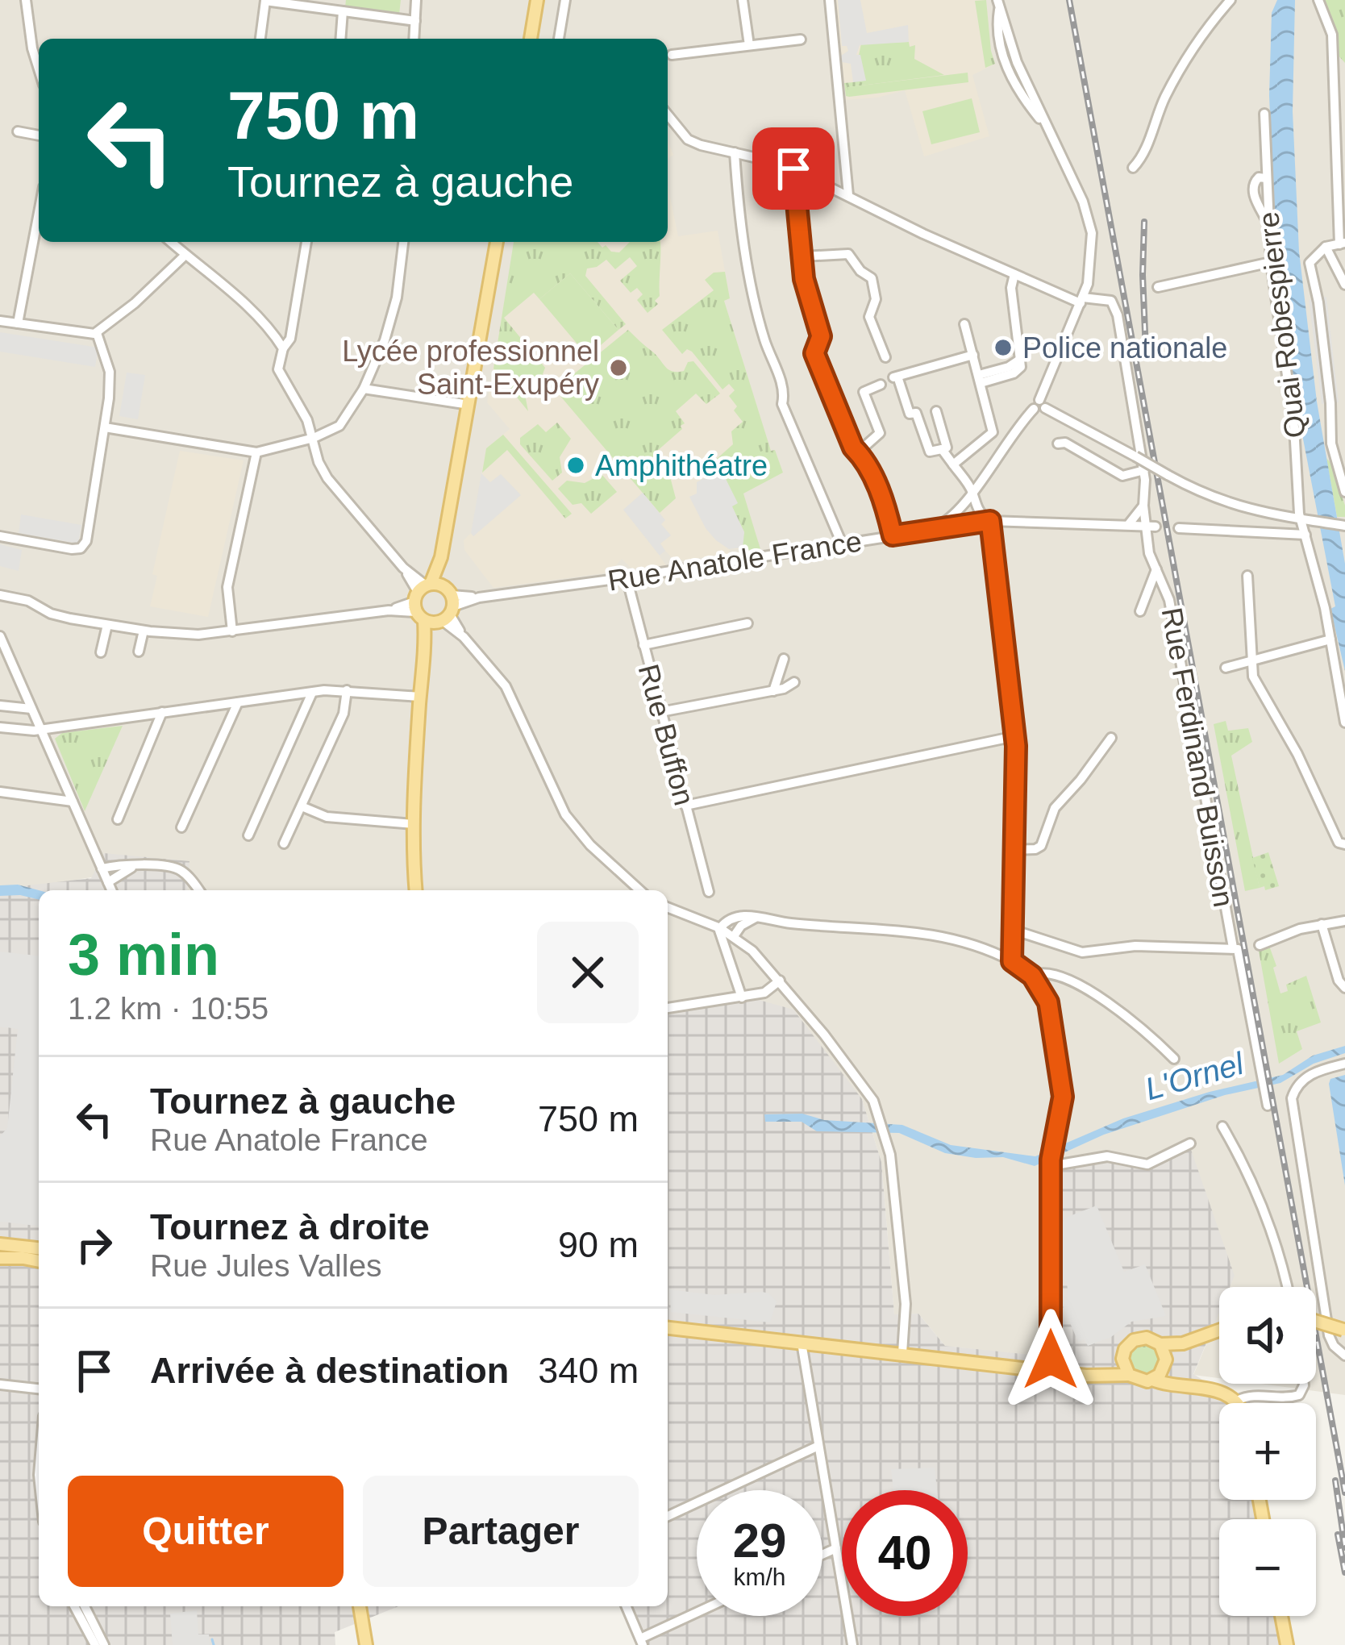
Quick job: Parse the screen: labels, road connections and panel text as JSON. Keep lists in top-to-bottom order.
{
  "streets": {
    "street": [
      "Quai Robespierre",
      "Rue Anatole France",
      "Rue Buffon",
      "Rue Ferdinand Buisson"
    ]
  },
  "crossings": [
    ["Rue Anatole France", "Rue Buffon"],
    ["Rue Anatole France", "Rue Ferdinand Buisson"]
  ],
  "water": ["L'Ornel"],
  "places": ["Police nationale", "Lycée professionnel Saint-Exupéry", "Amphithéatre"],
  "page": {
    "turn": ["750 m", "Tournez à gauche"],
    "heading": ["3 min", "1.2 km · 10:55"],
    "list": [
      {
        "name": "Tournez à gauche",
        "note": "Rue Anatole France",
        "value": "750 m"
      },
      {
        "name": "Tournez à droite",
        "note": "Rue Jules Valles",
        "value": "90 m"
      },
      {
        "name": "Arrivée à destination",
        "value": "340 m"
      }
    ],
    "map_buttons": ["+", "−"],
    "buttons": ["Quitter", "Partager"],
    "speed": "29 km/h",
    "limit": "40"
  }
}
